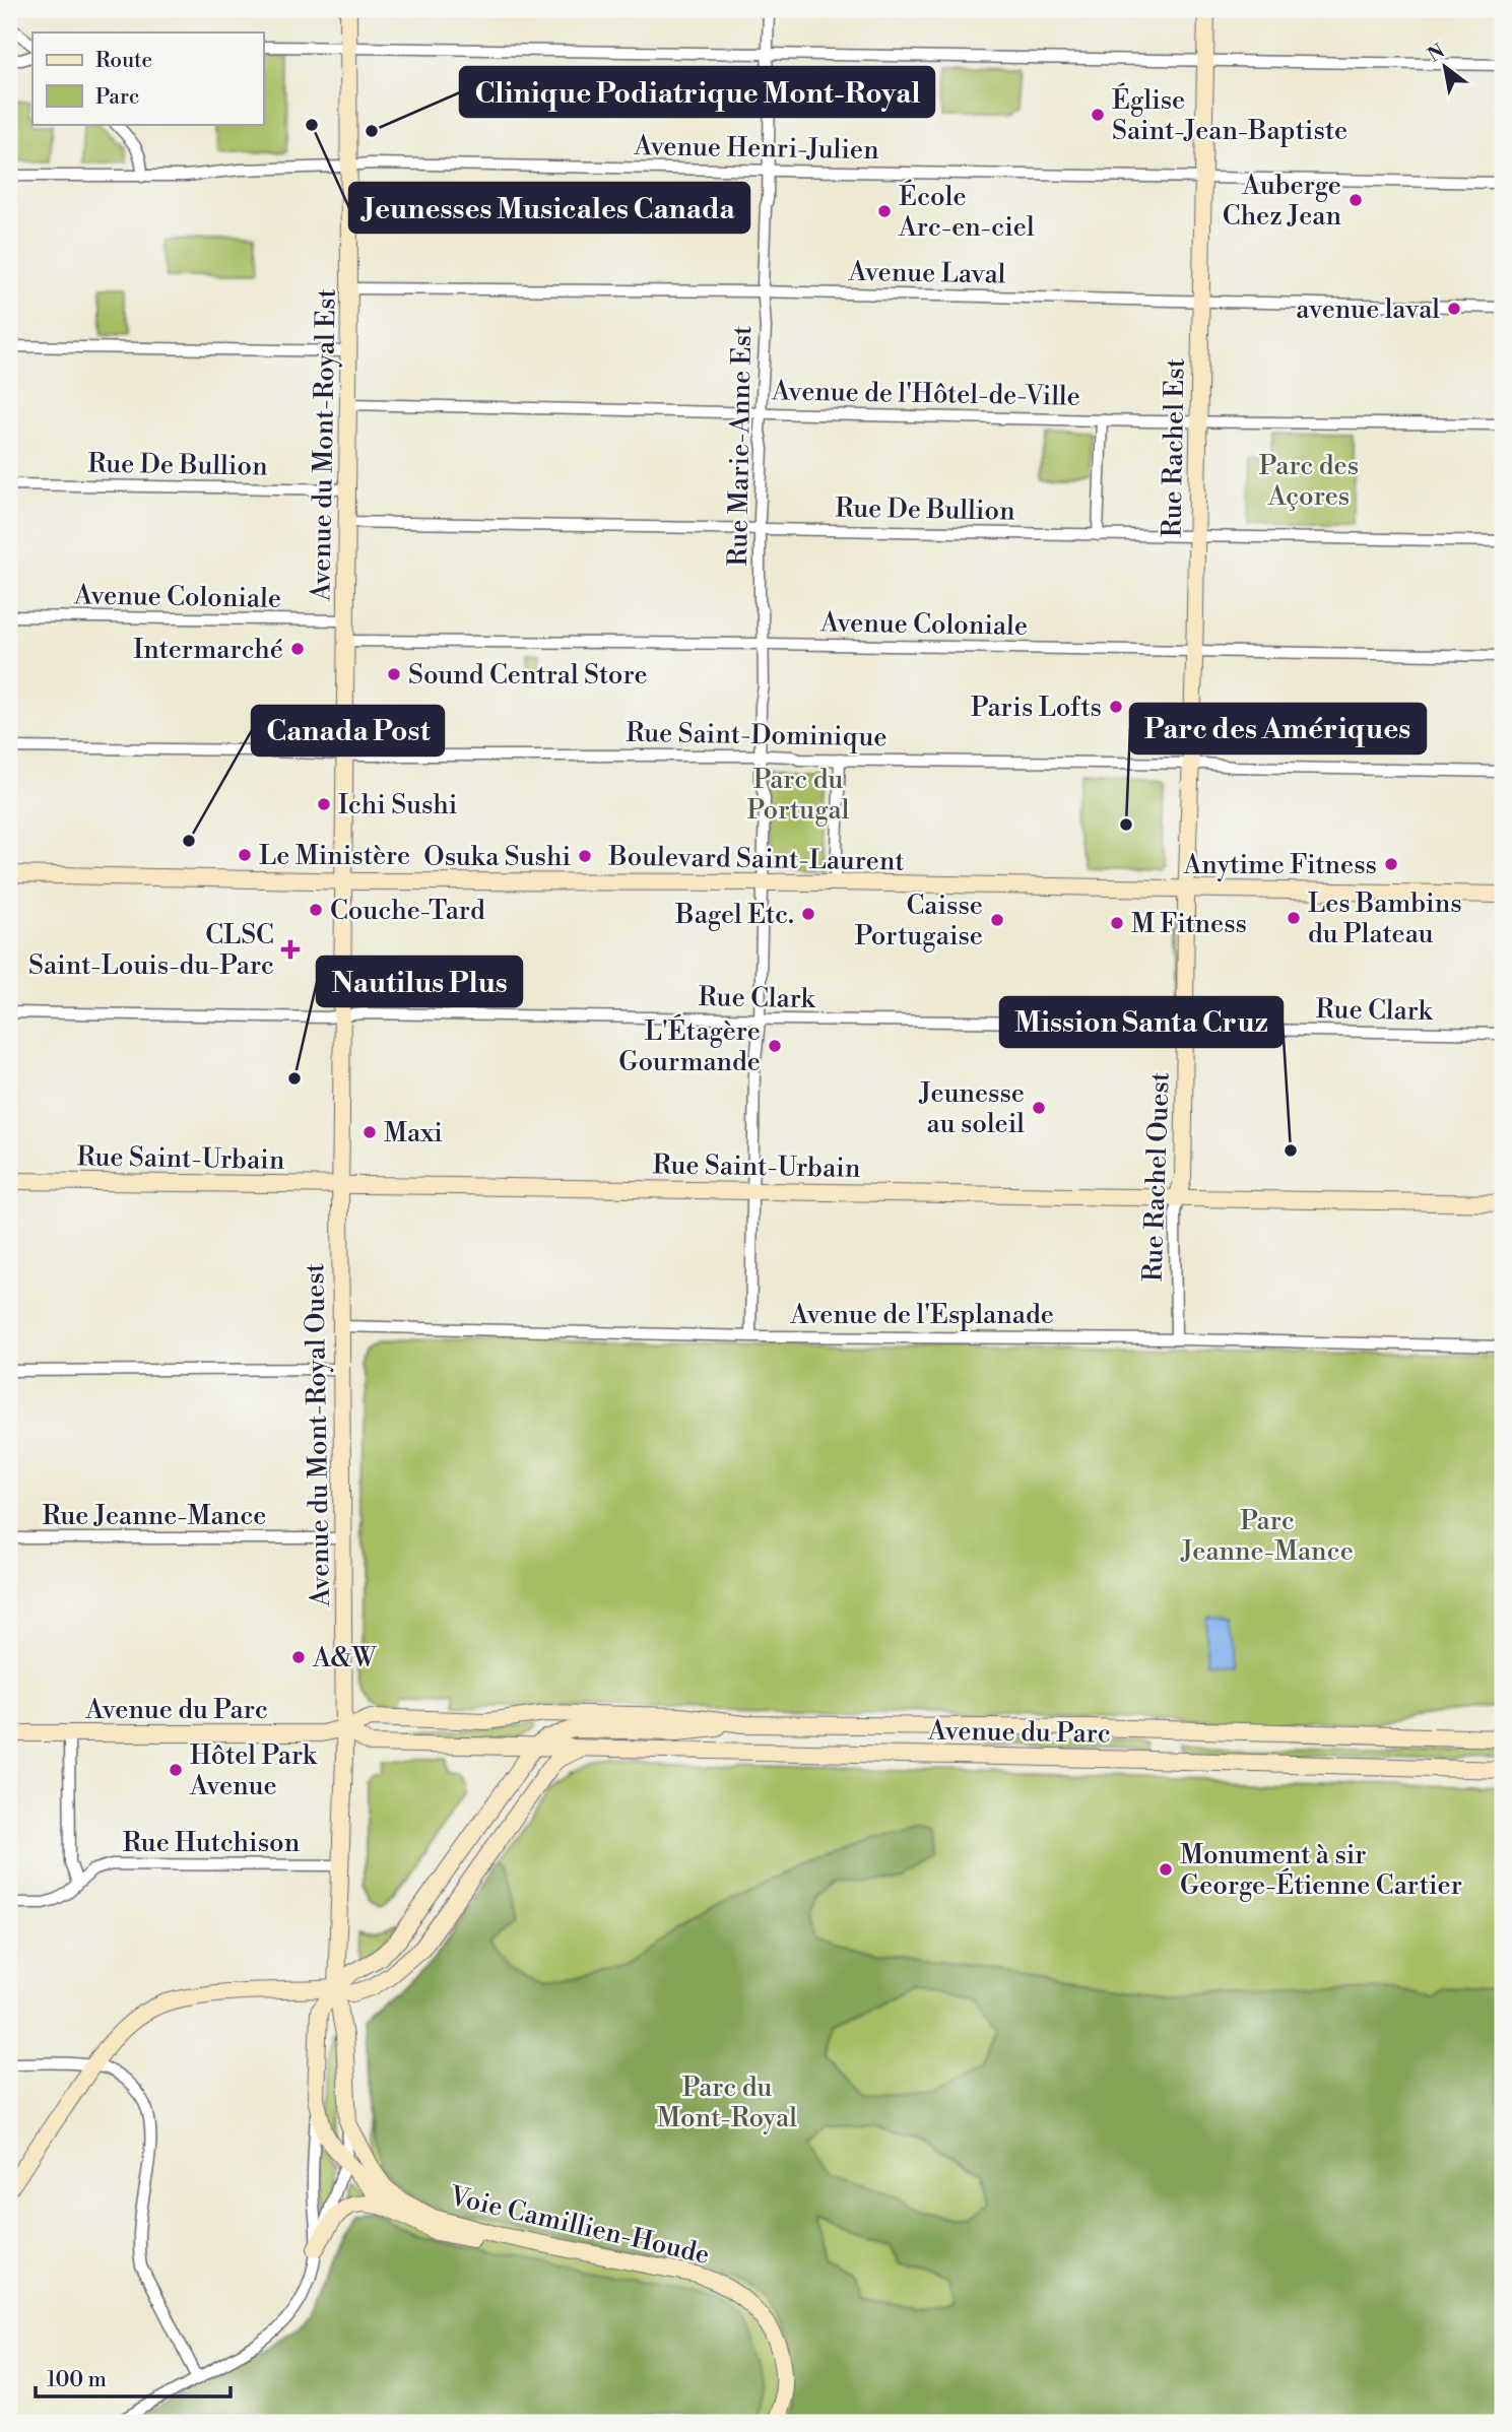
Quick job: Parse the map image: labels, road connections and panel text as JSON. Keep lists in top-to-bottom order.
{
  "streets": {
    "main road": [
      "Avenue du Mont-Royal Est",
      "Rue Rachel Est",
      "Boulevard Saint-Laurent",
      "Rue Saint-Urbain",
      "Rue Rachel Ouest",
      "Avenue du Mont-Royal Ouest",
      "Avenue du Parc",
      "Voie Camillien-Houde"
    ],
    "street": [
      "Avenue Henri-Julien",
      "Avenue Laval",
      "Avenue de l'Hôtel-de-Ville",
      "Rue Marie-Anne Est",
      "Rue De Bullion",
      "Avenue Coloniale",
      "Rue Saint-Dominique",
      "Rue Clark",
      "Avenue de l'Esplanade",
      "Rue Jeanne-Mance",
      "Rue Hutchison"
    ]
  },
  "crossings": [
    ["Avenue Henri-Julien", "Avenue du Mont-Royal Est"],
    ["Avenue Henri-Julien", "Rue Marie-Anne Est"],
    ["Avenue Henri-Julien", "Rue Rachel Est"],
    ["Avenue Laval", "Avenue du Mont-Royal Est"],
    ["Avenue Laval", "Rue Marie-Anne Est"],
    ["Avenue Laval", "Rue Rachel Est"],
    ["Avenue de l'Hôtel-de-Ville", "Avenue du Mont-Royal Est"],
    ["Avenue de l'Hôtel-de-Ville", "Rue Marie-Anne Est"],
    ["Avenue de l'Hôtel-de-Ville", "Rue Rachel Est"],
    ["Avenue du Mont-Royal Est", "Rue De Bullion"],
    ["Avenue du Mont-Royal Est", "Avenue Coloniale"],
    ["Avenue du Mont-Royal Est", "Rue Saint-Dominique"],
    ["Avenue du Mont-Royal Est", "Boulevard Saint-Laurent"],
    ["Avenue du Mont-Royal Est", "Avenue du Mont-Royal Ouest"],
    ["Rue Marie-Anne Est", "Rue De Bullion"],
    ["Rue Marie-Anne Est", "Avenue Coloniale"],
    ["Rue Marie-Anne Est", "Rue Saint-Dominique"],
    ["Rue Marie-Anne Est", "Boulevard Saint-Laurent"],
    ["Rue Marie-Anne Est", "Rue Clark"],
    ["Rue Marie-Anne Est", "Rue Saint-Urbain"],
    ["Rue Marie-Anne Est", "Avenue de l'Esplanade"],
    ["Rue Rachel Est", "Rue De Bullion"],
    ["Rue Rachel Est", "Avenue Coloniale"],
    ["Rue Rachel Est", "Rue Saint-Dominique"],
    ["Rue Rachel Est", "Boulevard Saint-Laurent"],
    ["Rue Rachel Est", "Rue Rachel Ouest"],
    ["Boulevard Saint-Laurent", "Rue Rachel Ouest"],
    ["Boulevard Saint-Laurent", "Avenue du Mont-Royal Ouest"],
    ["Rue Clark", "Rue Rachel Ouest"],
    ["Rue Clark", "Avenue du Mont-Royal Ouest"],
    ["Rue Saint-Urbain", "Rue Rachel Ouest"],
    ["Rue Saint-Urbain", "Avenue du Mont-Royal Ouest"],
    ["Rue Rachel Ouest", "Avenue de l'Esplanade"],
    ["Avenue de l'Esplanade", "Avenue du Mont-Royal Ouest"],
    ["Avenue du Mont-Royal Ouest", "Rue Jeanne-Mance"],
    ["Avenue du Mont-Royal Ouest", "Avenue du Parc"],
    ["Avenue du Mont-Royal Ouest", "Rue Hutchison"],
    ["Avenue du Mont-Royal Ouest", "Voie Camillien-Houde"]
  ],
  "parks": [
    "Parc des Açores",
    "Parc du Portugal",
    "Parc Jeanne-Mance",
    "Parc du Mont-Royal"
  ],
  "places": {
    "other": [
      "Église Saint-Jean-Baptiste",
      "Jeunesses Musicales Canada",
      "Clinique Podiatrique Mont-Royal",
      "Auberge Chez Jean",
      "École Arc-en-ciel",
      "avenue laval",
      "Intermarché",
      "Sound Central Store",
      "Paris Lofts",
      "Ichi Sushi",
      "Parc des Amériques",
      "Canada Post",
      "Le Ministère",
      "Osuka Sushi",
      "Anytime Fitness",
      "Couche-Tard",
      "Bagel Etc.",
      "Les Bambins du Plateau",
      "Caisse Portugaise",
      "M Fitness",
      "L'Étagère Gourmande",
      "Nautilus Plus",
      "Jeunesse au soleil",
      "Maxi",
      "Mission Santa Cruz",
      "A&W",
      "Hôtel Park Avenue",
      "Monument à sir George-Étienne Cartier"
    ],
    "health": ["CLSC Saint-Louis-du-Parc"]
  },
  "legend": ["Route", "Parc"],
  "scale_bar": "100 m",
  "north": "top left"
}
